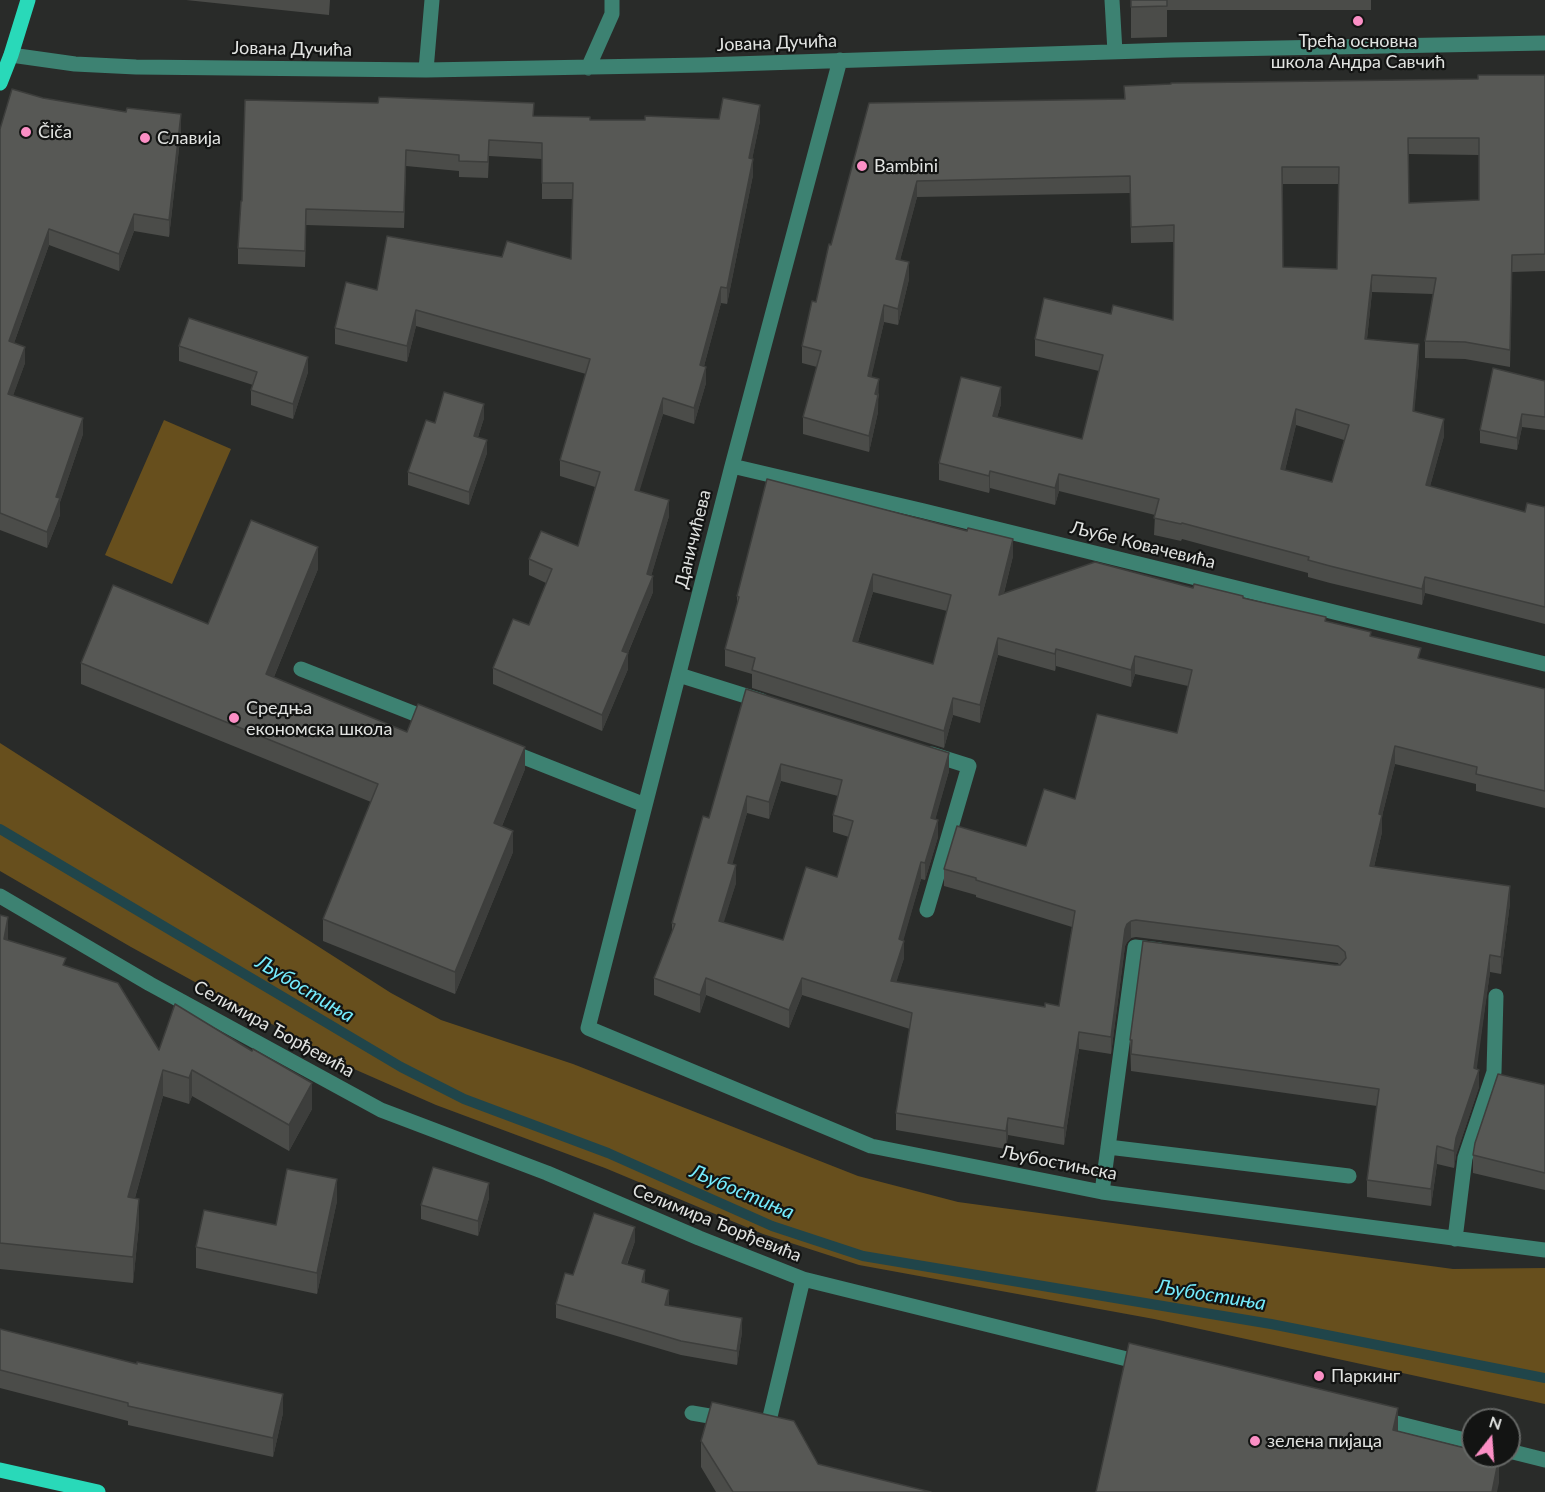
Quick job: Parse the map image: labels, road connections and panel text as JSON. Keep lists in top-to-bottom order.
{
  "streets": {
    "street": [
      "Јована Дучића",
      "Даничићева",
      "Љубе Ковачевића",
      "Селимира Ђорђевића",
      "Љубостињска"
    ]
  },
  "crossings": [
    ["Јована Дучића", "Даничићева"],
    ["Даничићева", "Љубе Ковачевића"],
    ["Даничићева", "Љубостињска"]
  ],
  "water": ["Љубостиња"],
  "places": [
    "Трећа основна школа Андра Савчић",
    "Čiča",
    "Славија",
    "Bambini",
    "Средња економска школа",
    "Паркинг",
    "зелена пијаца"
  ],
  "north": "top"
}
